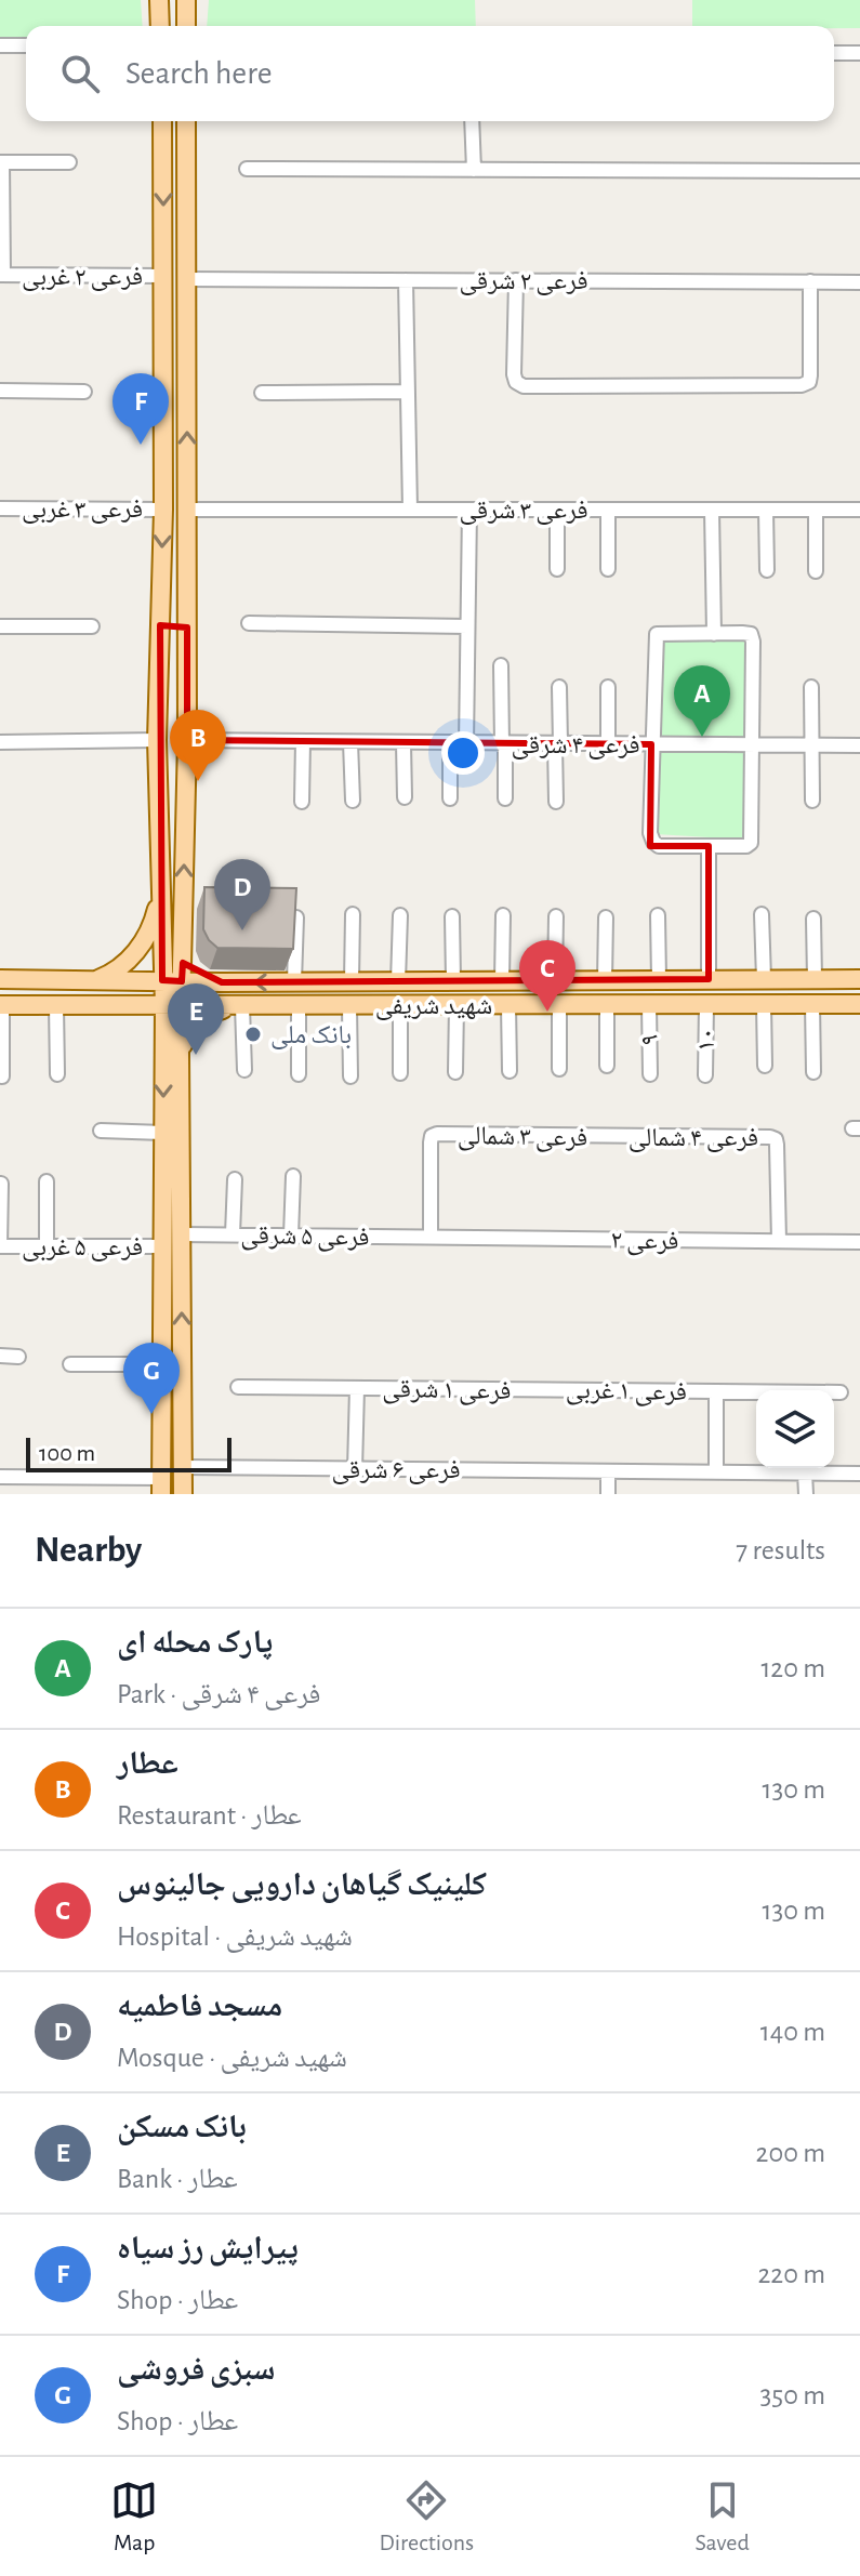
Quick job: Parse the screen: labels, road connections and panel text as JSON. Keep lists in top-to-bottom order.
{
  "streets": {
    "main road": ["شهید شریفی"],
    "street": [
      "فرعی ۲ غربی",
      "فرعی ۲ شرقی",
      "فرعی ۳ غربی",
      "فرعی ۳ شرقی",
      "فرعی ۴ شرقی",
      "۹",
      "۱۰",
      "فرعی ۳ شمالی",
      "فرعی ۴ شمالی",
      "فرعی ۵ شرقی",
      "فرعی ۲",
      "فرعی ۵ غربی",
      "فرعی ۱ شرقی",
      "فرعی ۱ غربی",
      "فرعی ۶ شرقی"
    ]
  },
  "crossings": [
    ["شهید شریفی", "۹"],
    ["شهید شریفی", "۱۰"],
    ["فرعی ۳ شمالی", "فرعی ۴ شمالی"],
    ["فرعی ۳ شمالی", "فرعی ۵ شرقی"],
    ["فرعی ۳ شمالی", "فرعی ۲"],
    ["فرعی ۴ شمالی", "فرعی ۲"],
    ["فرعی ۵ شرقی", "فرعی ۲"],
    ["فرعی ۱ شرقی", "فرعی ۱ غربی"]
  ],
  "places": ["بانک ملی"],
  "scale_bar": "100 m",
  "page": {
    "search": "Search here",
    "pins": [
      "F",
      "A",
      "B",
      "D",
      "C",
      "E",
      "G"
    ],
    "scale": "100 m",
    "heading": ["Nearby", "7 results"],
    "list": [
      {
        "mark": "A",
        "name": "پارک محله ای",
        "note": "Park · فرعی ۴ شرقی",
        "value": "120 m"
      },
      {
        "mark": "B",
        "name": "عطار",
        "note": "Restaurant · عطار",
        "value": "130 m"
      },
      {
        "mark": "C",
        "name": "کلینیک گیاهان دارویی جالینوس",
        "note": "Hospital · شهید شریفی",
        "value": "130 m"
      },
      {
        "mark": "D",
        "name": "مسجد فاطمیه",
        "note": "Mosque · شهید شریفی",
        "value": "140 m"
      },
      {
        "mark": "E",
        "name": "بانک مسکن",
        "note": "Bank · عطار",
        "value": "200 m"
      },
      {
        "mark": "F",
        "name": "پیرایش رز سیاه",
        "note": "Shop · عطار",
        "value": "220 m"
      },
      {
        "mark": "G",
        "name": "سبزی فروشی",
        "note": "Shop · عطار",
        "value": "350 m"
      }
    ],
    "nav": ["Map", "Directions", "Saved"]
  }
}
